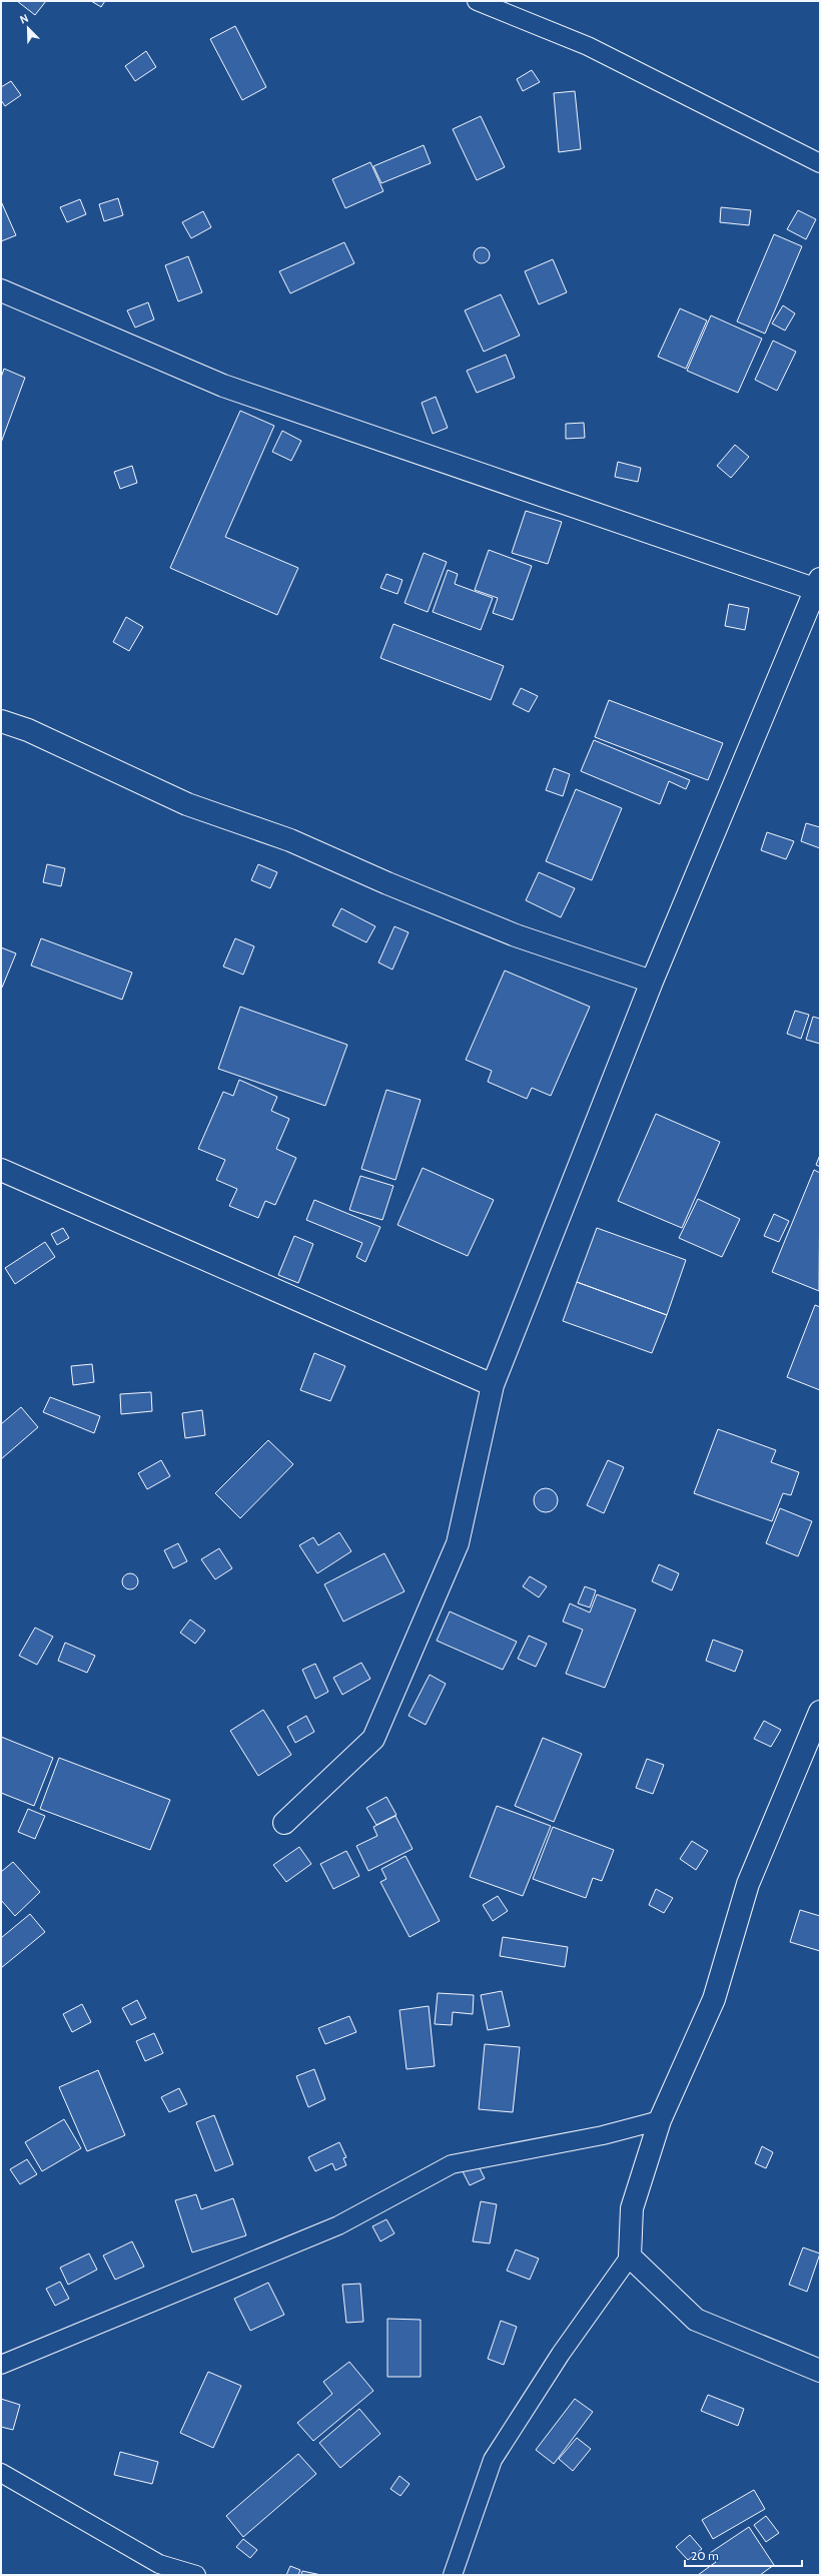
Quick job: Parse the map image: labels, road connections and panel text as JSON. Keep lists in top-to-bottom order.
{
  "scale_bar": "20 m",
  "north": "top left"
}
